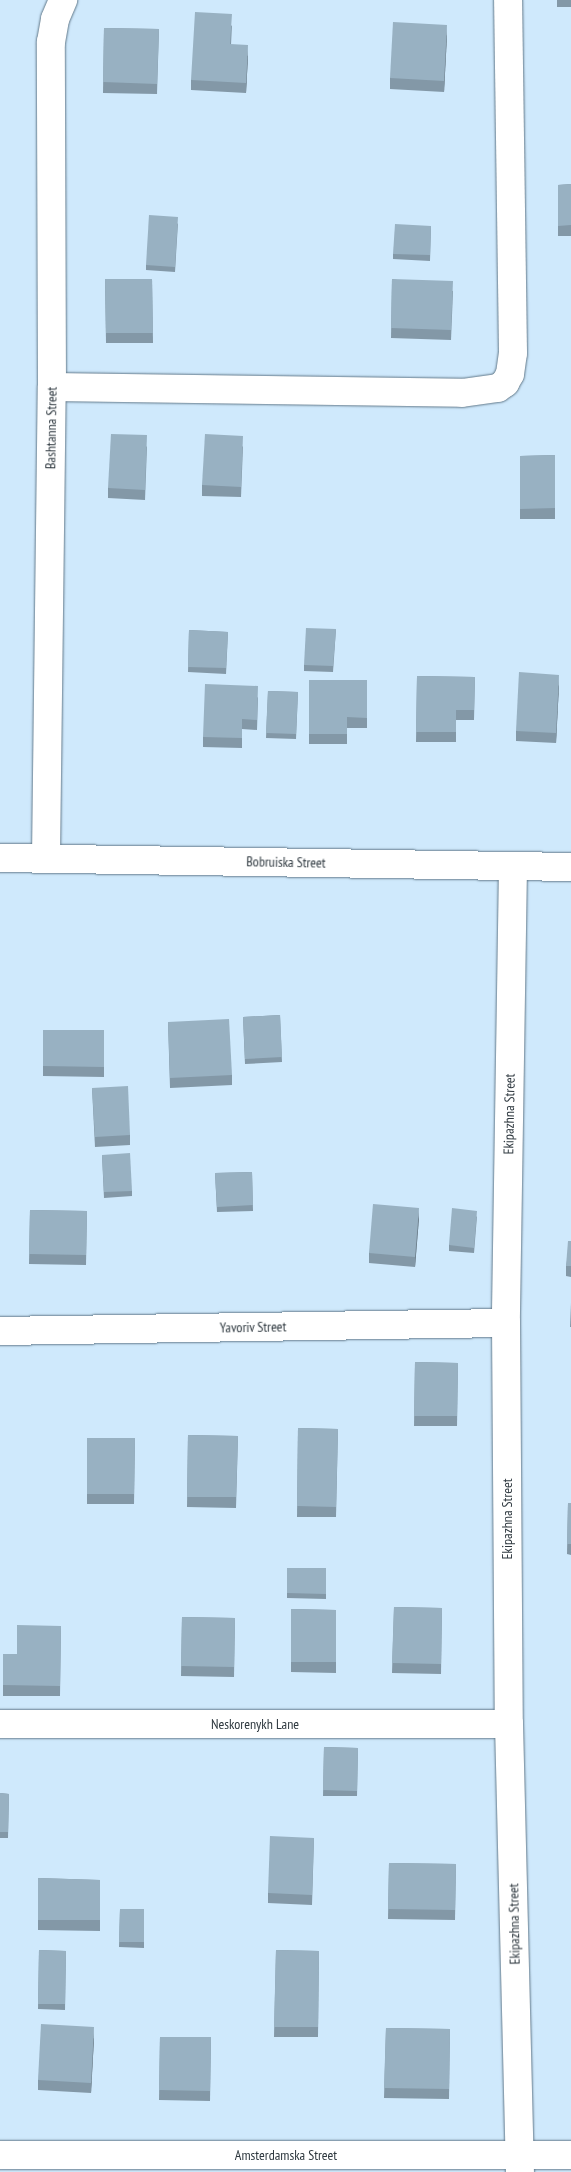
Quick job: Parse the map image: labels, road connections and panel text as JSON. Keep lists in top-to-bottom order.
{
  "streets": {
    "street": [
      "Bashtanna Street",
      "Bobruiska Street",
      "Ekipazhna Street",
      "Yavoriv Street",
      "Neskorenykh Lane",
      "Amsterdamska Street"
    ]
  },
  "crossings": [
    ["Bashtanna Street", "Bobruiska Street"],
    ["Bobruiska Street", "Ekipazhna Street"],
    ["Ekipazhna Street", "Yavoriv Street"],
    ["Ekipazhna Street", "Neskorenykh Lane"],
    ["Ekipazhna Street", "Amsterdamska Street"]
  ]
}
